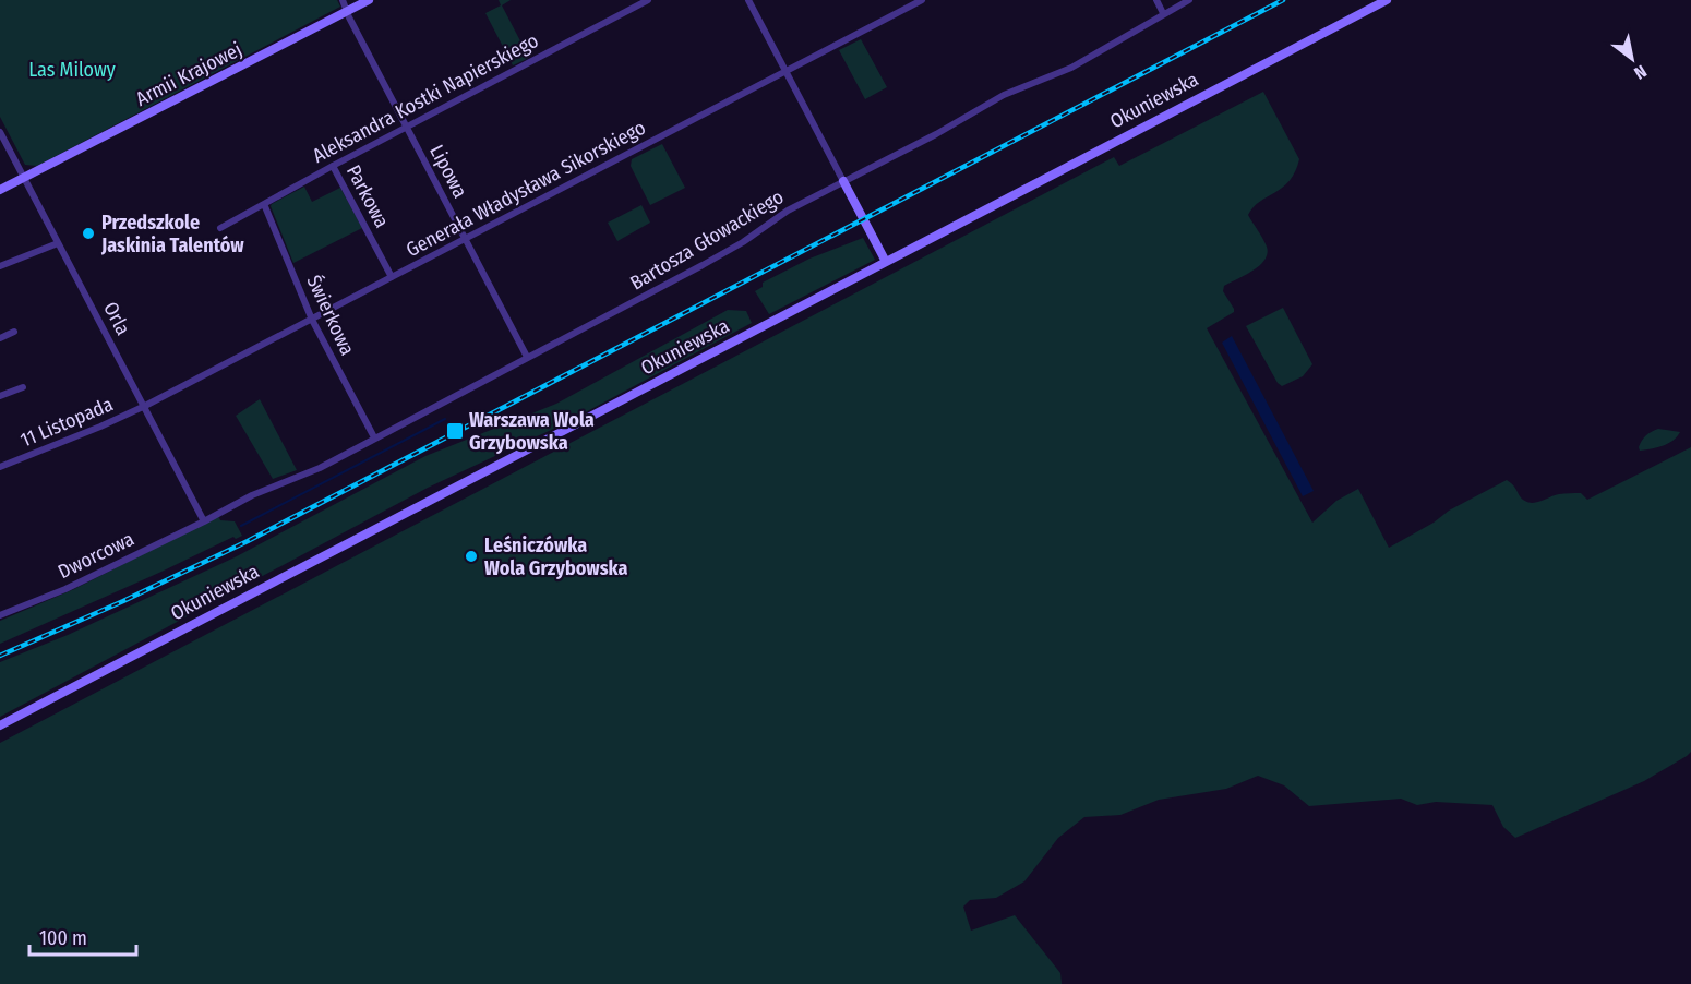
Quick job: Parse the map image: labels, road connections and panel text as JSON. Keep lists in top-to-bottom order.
{
  "streets": {
    "main road": ["Armii Krajowej", "Okuniewska"],
    "street": [
      "Aleksandra Kostki Napierskiego",
      "Lipowa",
      "Generała Władysława Sikorskiego",
      "Parkowa",
      "Bartosza Głowackiego",
      "Świerkowa",
      "Orla",
      "11 Listopada",
      "Dworcowa"
    ]
  },
  "crossings": [
    ["Armii Krajowej", "Lipowa"],
    ["Armii Krajowej", "Orla"],
    ["Aleksandra Kostki Napierskiego", "Lipowa"],
    ["Aleksandra Kostki Napierskiego", "Parkowa"],
    ["Aleksandra Kostki Napierskiego", "Świerkowa"],
    ["Lipowa", "Generała Władysława Sikorskiego"],
    ["Lipowa", "Bartosza Głowackiego"],
    ["Generała Władysława Sikorskiego", "Parkowa"],
    ["Generała Władysława Sikorskiego", "Świerkowa"],
    ["Generała Władysława Sikorskiego", "Orla"],
    ["Generała Władysława Sikorskiego", "11 Listopada"],
    ["Bartosza Głowackiego", "Świerkowa"],
    ["Bartosza Głowackiego", "Orla"],
    ["Bartosza Głowackiego", "Dworcowa"],
    ["Orla", "11 Listopada"],
    ["Orla", "Dworcowa"]
  ],
  "parks": ["Las Milowy"],
  "places": {
    "other": ["Przedszkole Jaskinia Talentów", "Leśniczówka Wola Grzybowska"],
    "transit": ["Warszawa Wola Grzybowska"]
  },
  "scale_bar": "100 m",
  "north": "bottom right"
}
